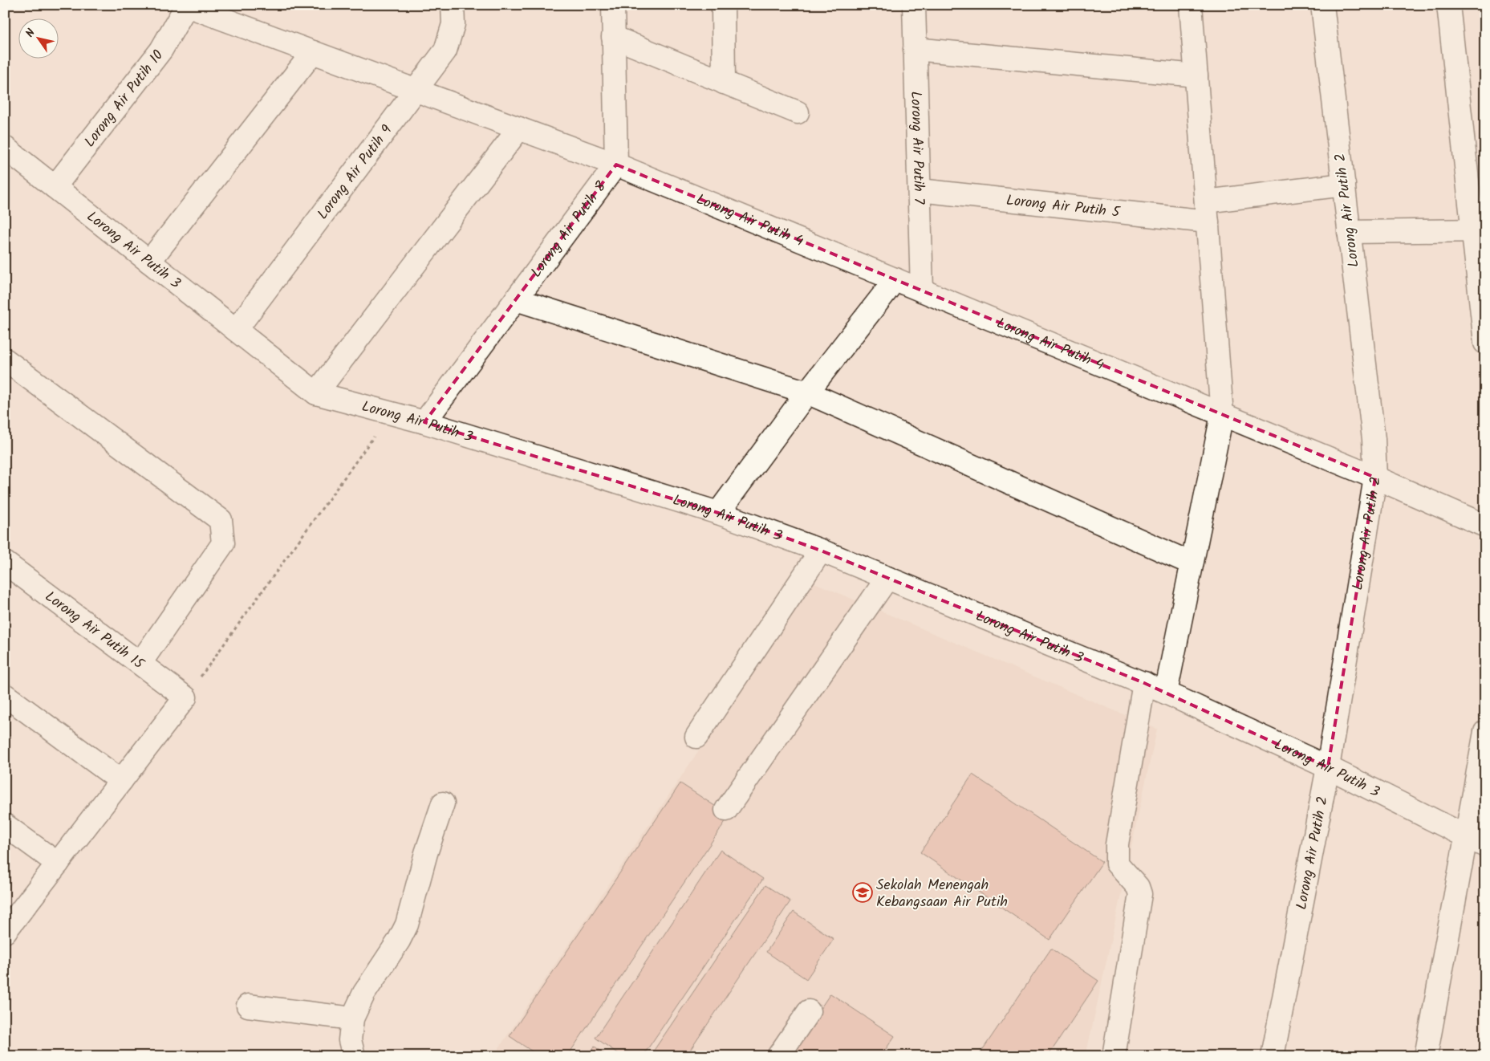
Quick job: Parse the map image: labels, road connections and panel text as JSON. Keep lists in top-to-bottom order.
{
  "streets": {
    "street": [
      "Lorong Air Putih 10",
      "Lorong Air Putih 7",
      "Lorong Air Putih 9",
      "Lorong Air Putih 5",
      "Lorong Air Putih 2",
      "Lorong Air Putih 4",
      "Lorong Air Putih 8",
      "Lorong Air Putih 3",
      "Lorong Air Putih 15"
    ]
  },
  "crossings": [
    ["Lorong Air Putih 10", "Lorong Air Putih 4"],
    ["Lorong Air Putih 10", "Lorong Air Putih 3"],
    ["Lorong Air Putih 7", "Lorong Air Putih 5"],
    ["Lorong Air Putih 7", "Lorong Air Putih 4"],
    ["Lorong Air Putih 9", "Lorong Air Putih 4"],
    ["Lorong Air Putih 9", "Lorong Air Putih 3"],
    ["Lorong Air Putih 5", "Lorong Air Putih 2"],
    ["Lorong Air Putih 2", "Lorong Air Putih 4"],
    ["Lorong Air Putih 2", "Lorong Air Putih 3"],
    ["Lorong Air Putih 4", "Lorong Air Putih 8"],
    ["Lorong Air Putih 8", "Lorong Air Putih 3"]
  ],
  "places": {
    "school or university": ["Sekolah Menengah Kebangsaan Air Putih"]
  },
  "north": "top left"
}
